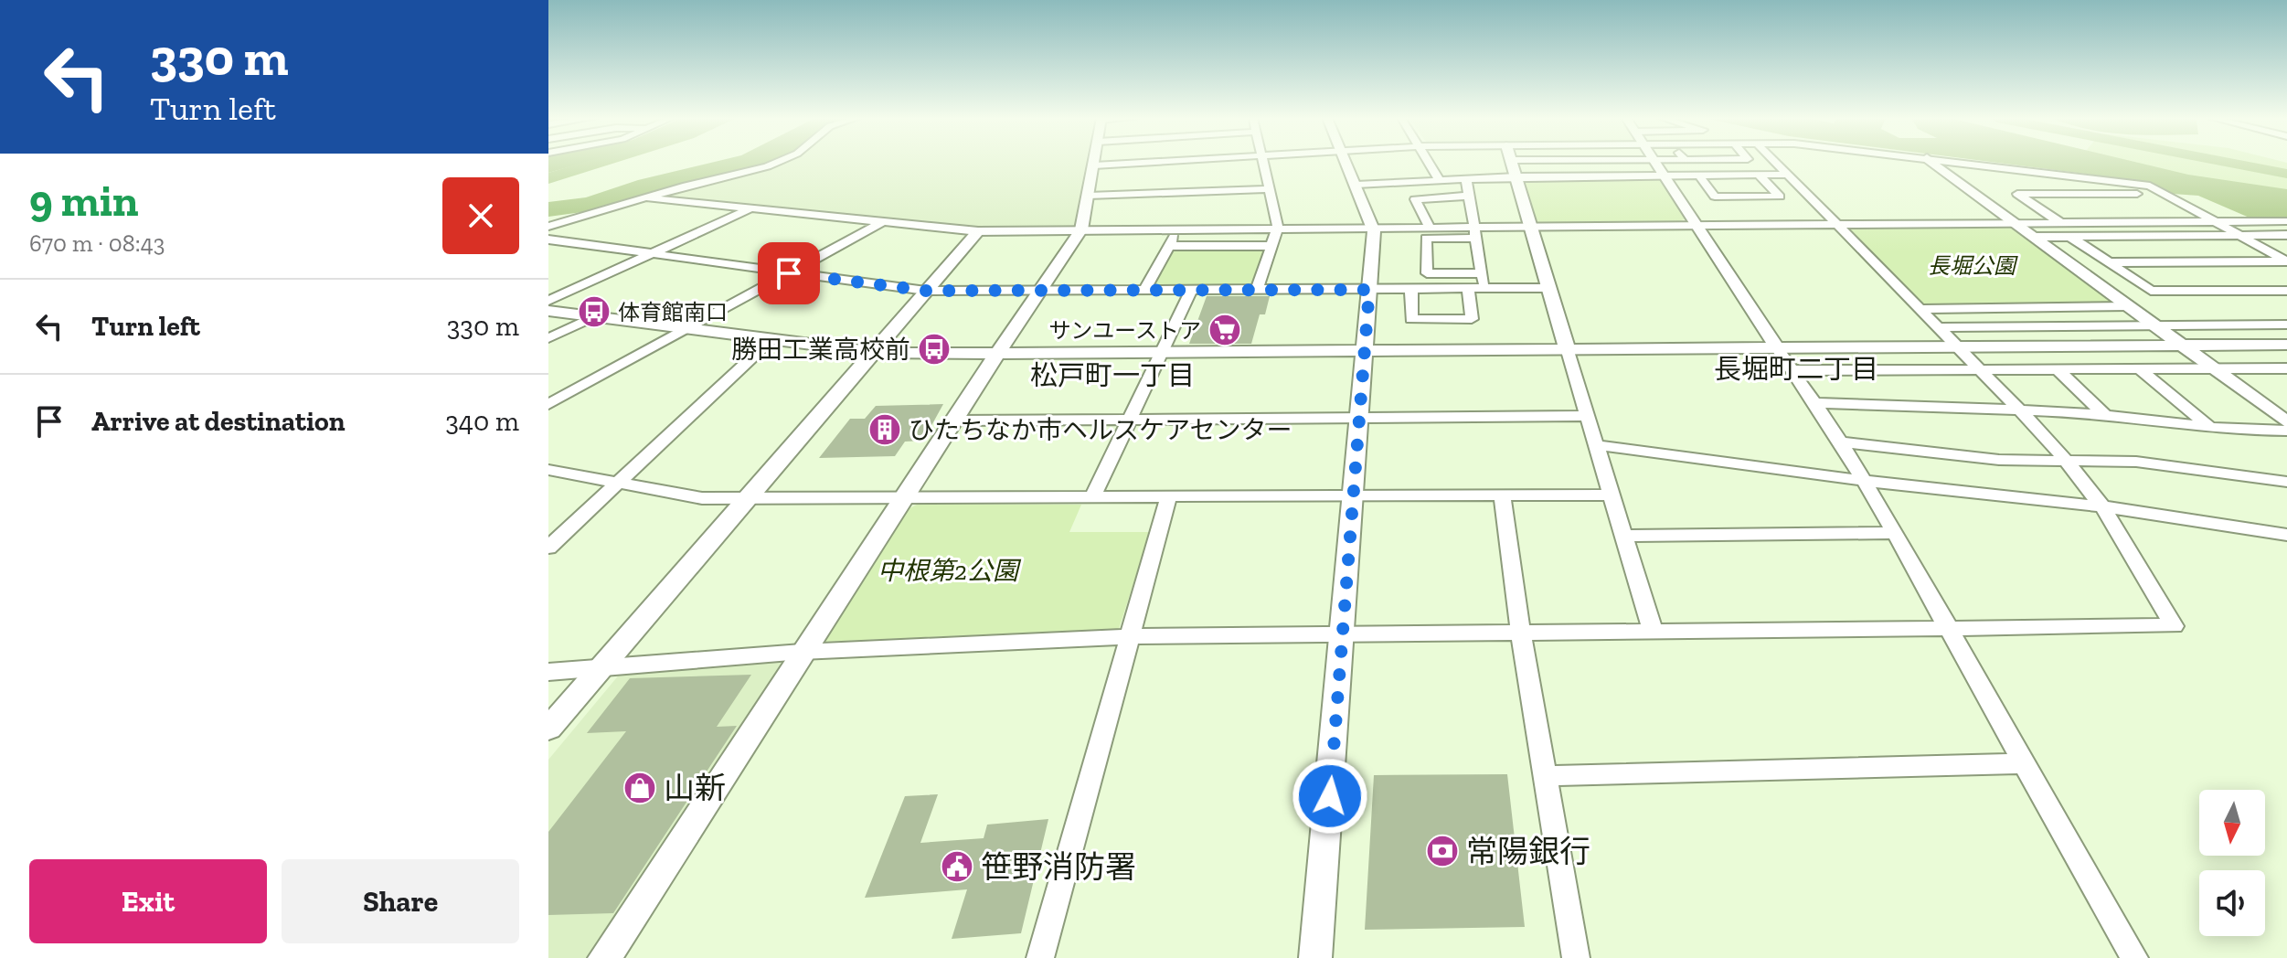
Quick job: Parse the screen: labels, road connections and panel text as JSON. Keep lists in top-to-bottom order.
{
  "districts": ["長堀町二丁目", "松戸町一丁目"],
  "parks": ["長堀公園", "中根第2公園"],
  "places": {
    "bus stop": ["体育館南口", "勝田工業高校前"],
    "supermarket": ["サンユーストア"],
    "building": ["ひたちなか市ヘルスケアセンター"],
    "shop": ["山新"],
    "bank": ["常陽銀行"],
    "public building": ["笹野消防署"]
  },
  "north": "bottom",
  "page": {
    "turn": ["330 m", "Turn left"],
    "heading": ["9 min", "670 m · 08:43"],
    "list": [
      {
        "name": "Turn left",
        "value": "330 m"
      },
      {
        "name": "Arrive at destination",
        "value": "340 m"
      }
    ],
    "buttons": ["Exit", "Share"]
  }
}
